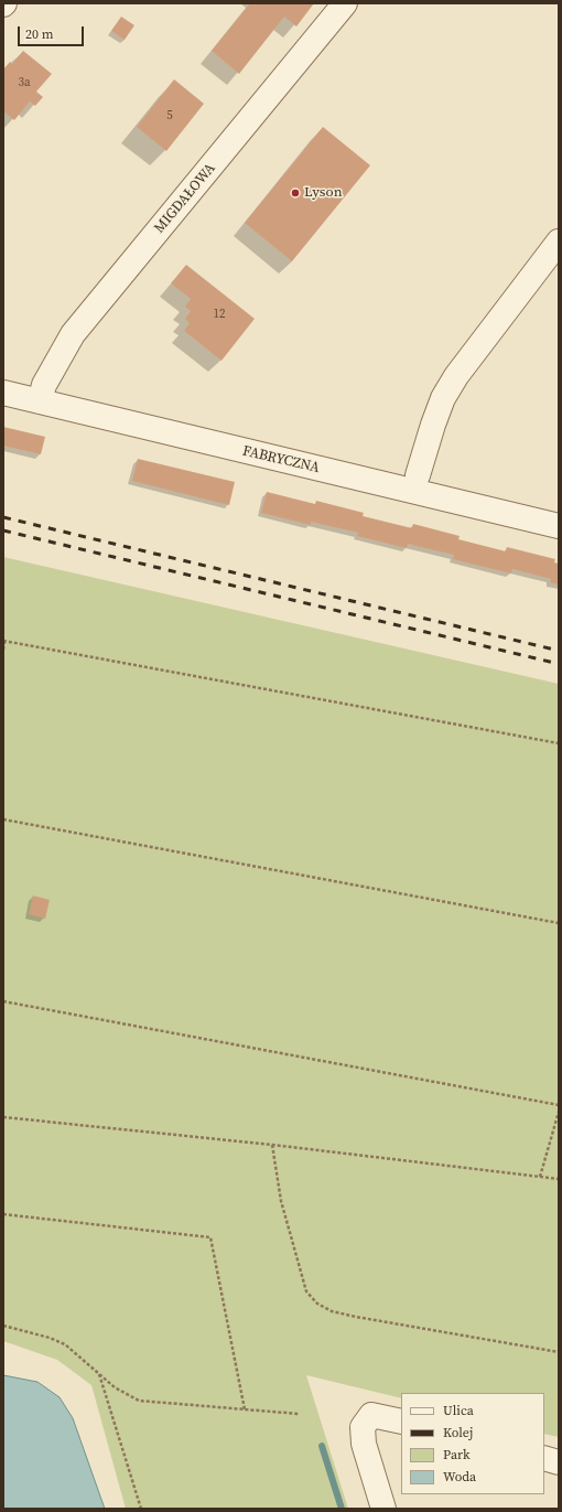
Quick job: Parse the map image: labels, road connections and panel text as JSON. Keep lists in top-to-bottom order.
{
  "streets": {
    "street": ["MIGDAŁOWA", "FABRYCZNA"]
  },
  "crossings": [
    ["MIGDAŁOWA", "FABRYCZNA"]
  ],
  "places": ["Lyson"],
  "house_numbers": ["3a", "5", "12"],
  "legend": [
    "Ulica",
    "Kolej",
    "Park",
    "Woda"
  ],
  "scale_bar": "20 m"
}
